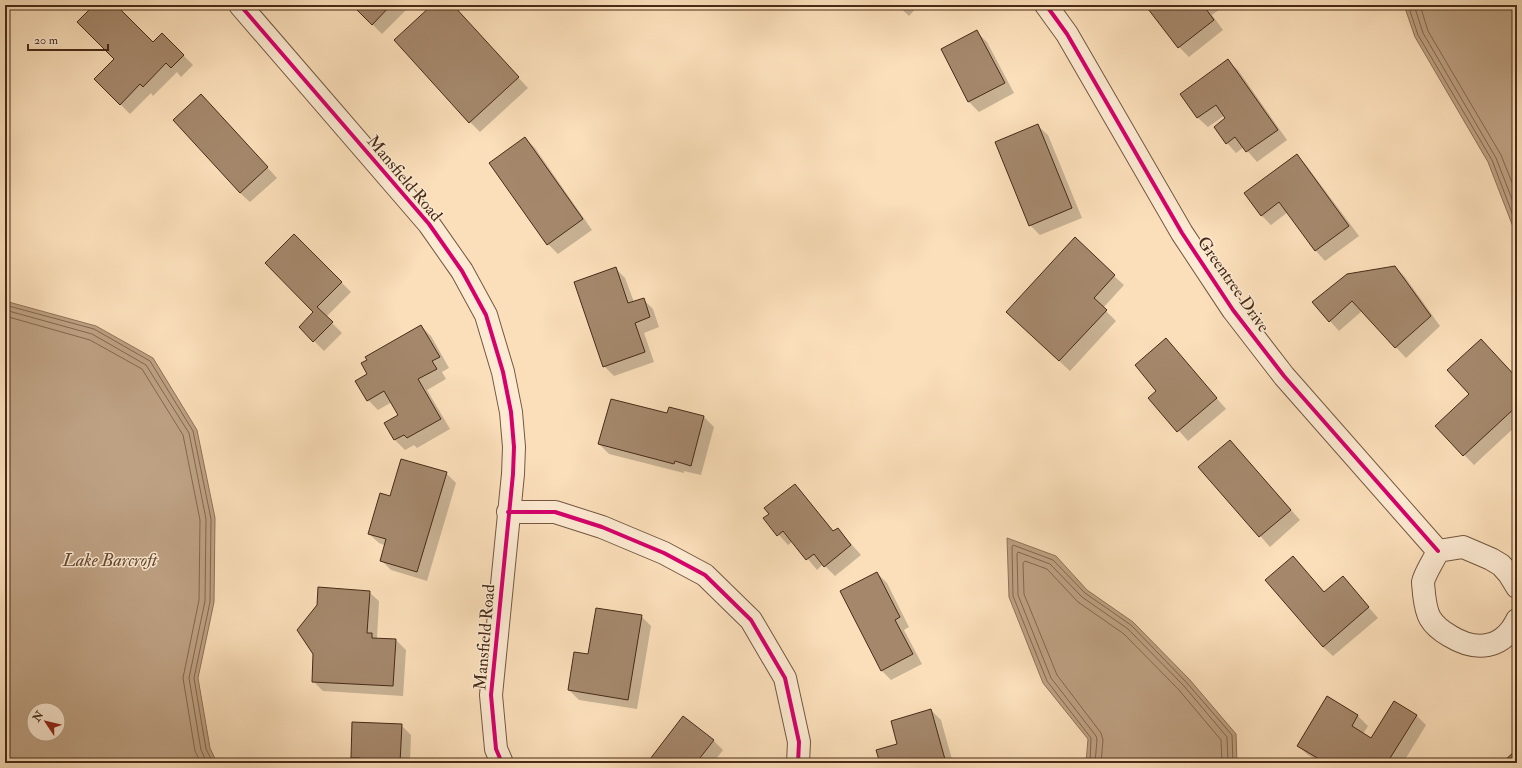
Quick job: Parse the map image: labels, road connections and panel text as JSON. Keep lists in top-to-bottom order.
{
  "streets": {
    "street": ["Mansfield Road", "Greentree Drive"]
  },
  "water": ["Lake Barcroft"],
  "scale_bar": "20 m",
  "north": "top left"
}
